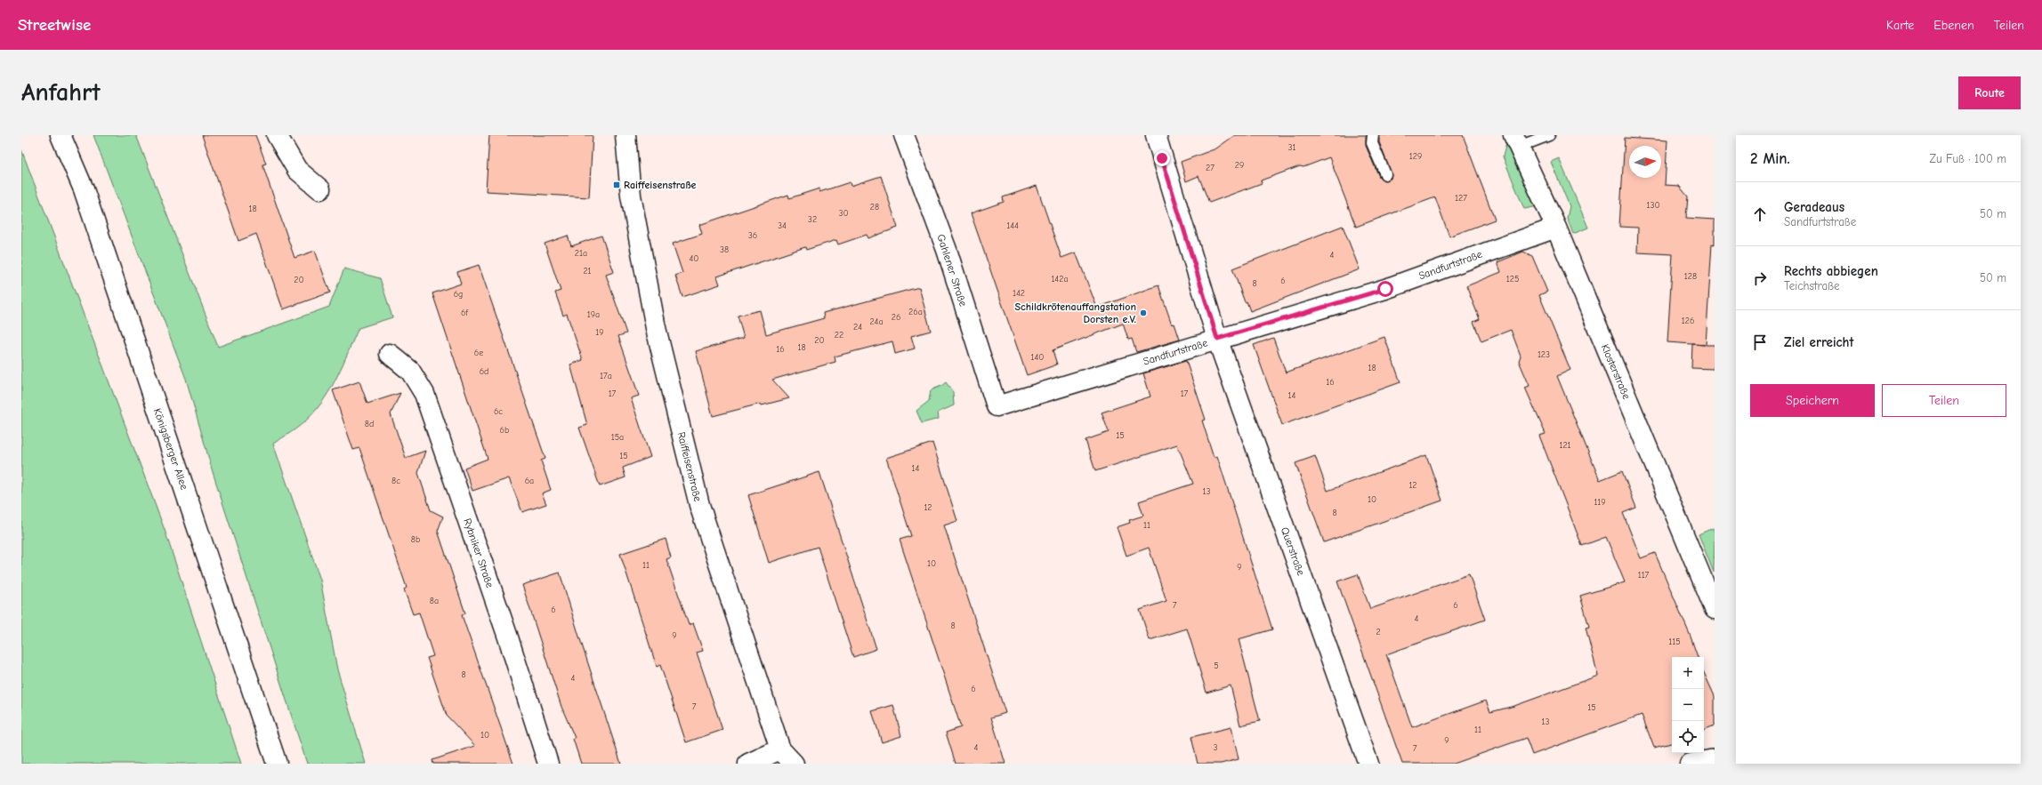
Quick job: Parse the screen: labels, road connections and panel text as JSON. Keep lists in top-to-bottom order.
{
  "streets": {
    "street": [
      "Sandfurtstraße",
      "Gahlener Straße",
      "Klosterstraße",
      "Königsberger Allee",
      "Raiffeisenstraße",
      "Querstraße",
      "Rybniker Straße"
    ]
  },
  "crossings": [
    ["Sandfurtstraße", "Gahlener Straße"],
    ["Sandfurtstraße", "Klosterstraße"],
    ["Sandfurtstraße", "Querstraße"]
  ],
  "places": {
    "transit": ["Raiffeisenstraße"],
    "other": ["Schildkrötenauffangstation Dorsten e.V."]
  },
  "house_numbers": [
    "31",
    "129",
    "29",
    "27",
    "127",
    "130",
    "28",
    "18",
    "30",
    "32",
    "34",
    "144",
    "36",
    "38",
    "21a",
    "4",
    "40",
    "21",
    "128",
    "142a",
    "125",
    "20",
    "6",
    "8",
    "142",
    "6g",
    "26a",
    "6f",
    "19a",
    "26",
    "126",
    "24a",
    "24",
    "19",
    "22",
    "20",
    "18",
    "16",
    "6e",
    "123",
    "140",
    "18",
    "6d",
    "17a",
    "16",
    "17",
    "17",
    "14",
    "6c",
    "8d",
    "6b",
    "15",
    "15a",
    "121",
    "15",
    "14",
    "8c",
    "6a",
    "12",
    "13",
    "10",
    "119",
    "12",
    "8",
    "11",
    "8b",
    "10",
    "11",
    "9",
    "117",
    "8a",
    "7",
    "6",
    "6",
    "4",
    "8",
    "2",
    "9",
    "115",
    "5",
    "8",
    "4",
    "6",
    "7",
    "15",
    "13",
    "11",
    "10",
    "9",
    "4",
    "3",
    "7"
  ],
  "north": "right",
  "page": {
    "header": "Streetwise",
    "nav": ["Karte", "Ebenen", "Teilen"],
    "buttons": [
      "Route",
      ["Speichern", "Teilen"]
    ],
    "title": "Anfahrt",
    "heading": ["2 Min.", "Zu Fuß · 100 m"],
    "list": [
      ["Geradeaus", "Sandfurtstraße", "50 m"],
      ["Rechts abbiegen", "Teichstraße", "50 m"],
      "Ziel erreicht"
    ],
    "map_buttons": ["+", "−"]
  }
}
